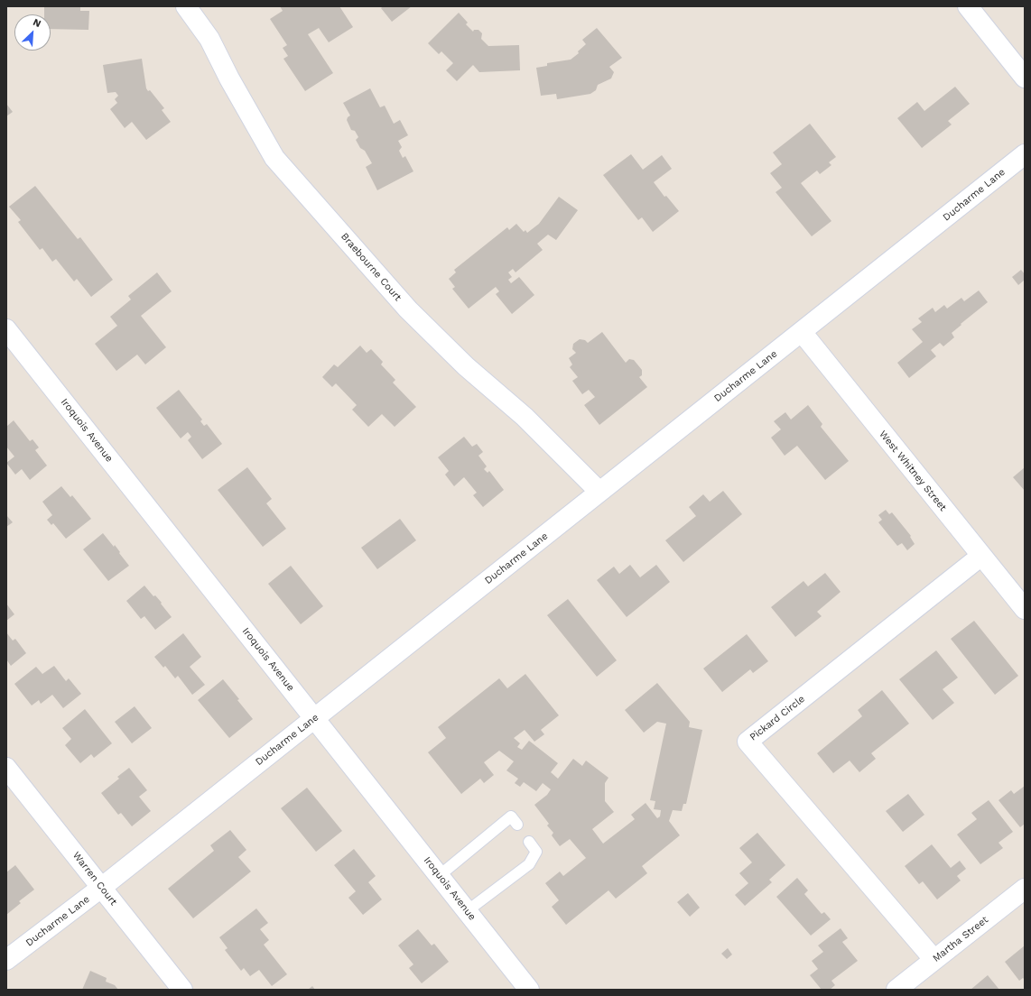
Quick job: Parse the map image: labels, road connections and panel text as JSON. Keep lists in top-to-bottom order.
{
  "streets": {
    "street": [
      "Ducharme Lane",
      "Braebourne Court",
      "Iroquois Avenue",
      "West Whitney Street",
      "Pickard Circle",
      "Warren Court",
      "Martha Street"
    ]
  },
  "crossings": [
    ["Ducharme Lane", "Braebourne Court"],
    ["Ducharme Lane", "Iroquois Avenue"],
    ["Ducharme Lane", "West Whitney Street"],
    ["Ducharme Lane", "Warren Court"],
    ["West Whitney Street", "Pickard Circle"],
    ["Pickard Circle", "Martha Street"]
  ],
  "north": "top right"
}
